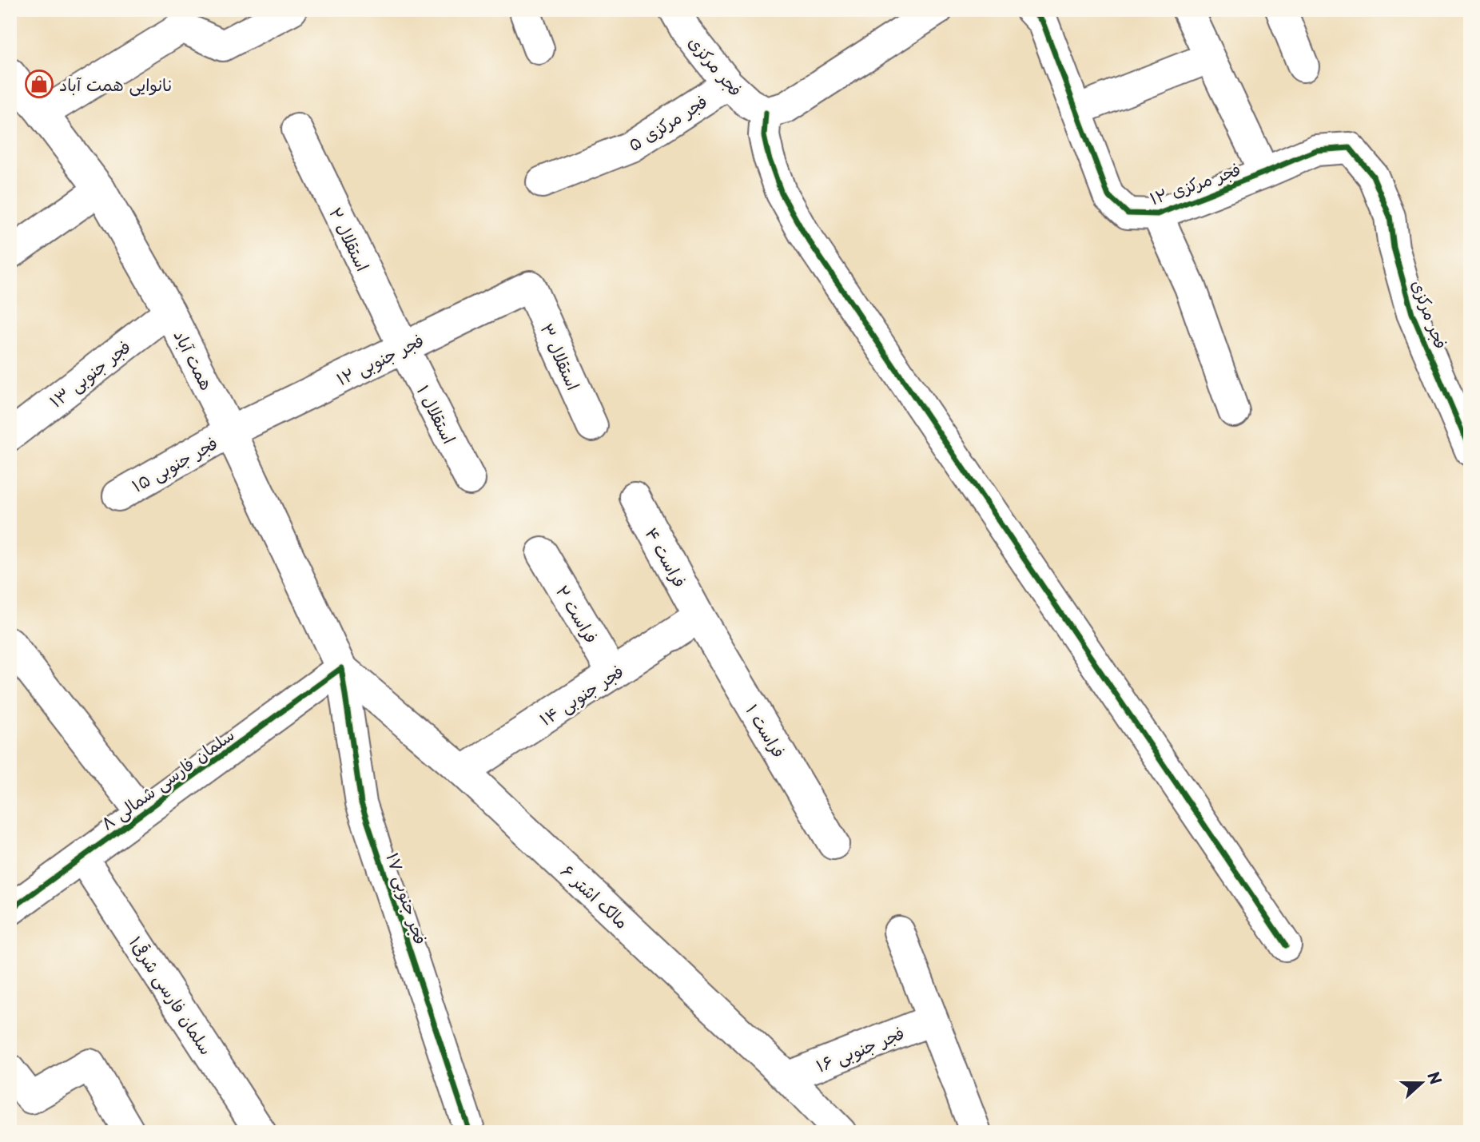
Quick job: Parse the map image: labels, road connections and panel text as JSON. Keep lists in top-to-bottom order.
{
  "streets": {
    "street": [
      "فجر مرکزی",
      "فجر مرکزی ۵",
      "فجر مرکزی ۱۲",
      "استقلال ۲",
      "استقلال ۳",
      "فجر جنوبی ۱۲",
      "همت آباد",
      "فجر جنوبی ۱۳",
      "استقلال ۱",
      "فجر جنوبی ۱۵",
      "فراست ۴",
      "فراست ۲",
      "فجر جنوبی ۱۴",
      "فراست ۱",
      "سلمان فارسی شمالی ۸",
      "مالک اشتر ۶",
      "فجر جنوبی ۱۷",
      "سلمان فارسی شرقی۱",
      "فجر جنوبی ۱۶"
    ]
  },
  "crossings": [
    ["فجر مرکزی", "فجر مرکزی ۵"],
    ["فجر مرکزی", "فجر مرکزی ۱۲"],
    ["استقلال ۲", "فجر جنوبی ۱۲"],
    ["استقلال ۲", "استقلال ۱"],
    ["استقلال ۳", "فجر جنوبی ۱۲"],
    ["فجر جنوبی ۱۲", "همت آباد"],
    ["فجر جنوبی ۱۲", "استقلال ۱"],
    ["فجر جنوبی ۱۲", "فجر جنوبی ۱۵"],
    ["همت آباد", "فجر جنوبی ۱۳"],
    ["همت آباد", "فجر جنوبی ۱۵"],
    ["همت آباد", "سلمان فارسی شمالی ۸"],
    ["همت آباد", "مالک اشتر ۶"],
    ["همت آباد", "فجر جنوبی ۱۷"],
    ["فراست ۴", "فجر جنوبی ۱۴"],
    ["فراست ۴", "فراست ۱"],
    ["فراست ۲", "فجر جنوبی ۱۴"],
    ["فجر جنوبی ۱۴", "فراست ۱"],
    ["فجر جنوبی ۱۴", "مالک اشتر ۶"],
    ["سلمان فارسی شمالی ۸", "مالک اشتر ۶"],
    ["سلمان فارسی شمالی ۸", "فجر جنوبی ۱۷"],
    ["سلمان فارسی شمالی ۸", "سلمان فارسی شرقی۱"],
    ["مالک اشتر ۶", "فجر جنوبی ۱۷"],
    ["مالک اشتر ۶", "فجر جنوبی ۱۶"]
  ],
  "places": {
    "shop": ["نانوایی همت آباد"]
  },
  "north": "right"
}
